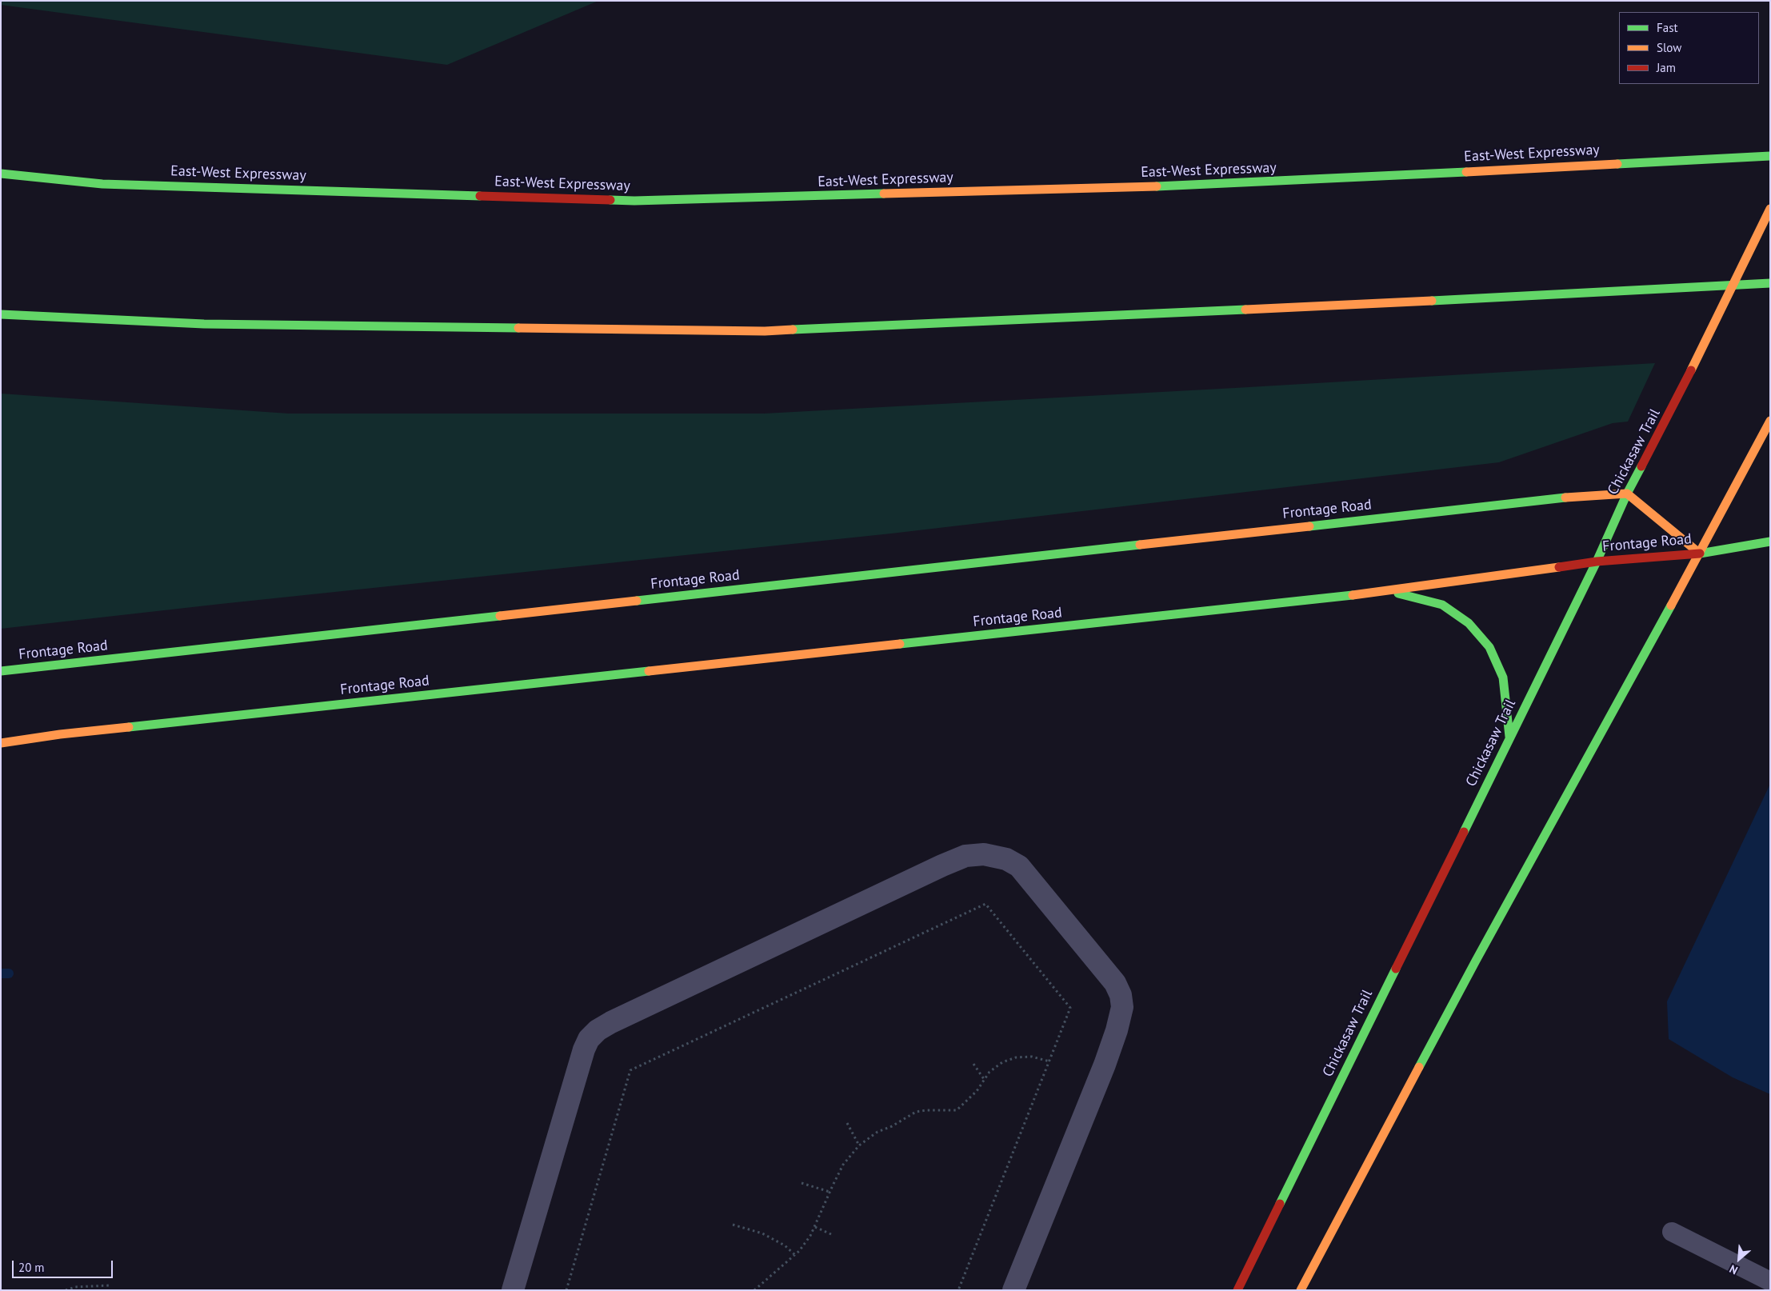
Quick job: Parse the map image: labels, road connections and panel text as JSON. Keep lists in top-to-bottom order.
{
  "streets": {
    "main road": ["East-West Expressway", "Chickasaw Trail", "Frontage Road"]
  },
  "crossings": [
    ["Chickasaw Trail", "Frontage Road"]
  ],
  "legend": ["Fast", "Slow", "Jam"],
  "scale_bar": "20 m",
  "north": "bottom left"
}
